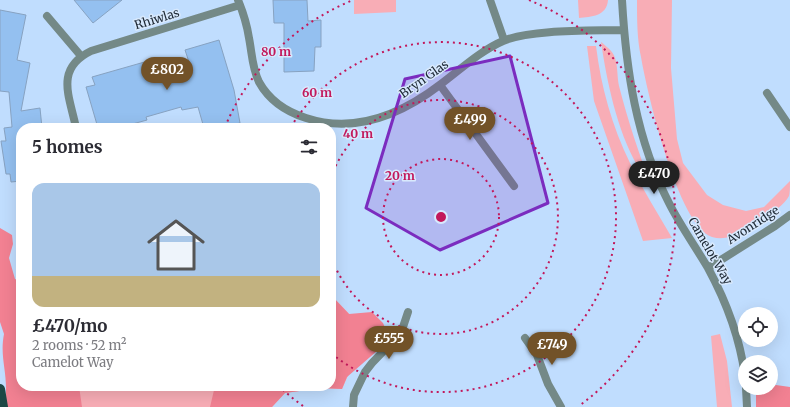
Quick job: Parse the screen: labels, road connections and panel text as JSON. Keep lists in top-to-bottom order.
{
  "streets": {
    "street": [
      "Rhiwlas",
      "Bryn Glas",
      "Avonridge",
      "Camelot Way"
    ]
  },
  "crossings": [
    ["Rhiwlas", "Bryn Glas"],
    ["Bryn Glas", "Camelot Way"],
    ["Avonridge", "Camelot Way"]
  ],
  "page": {
    "price": [
      "£802",
      "£499",
      "£470",
      "£555",
      "£749"
    ],
    "heading": "5 homes",
    "list": [
      {
        "name": "£470/mo",
        "note": "2 rooms · 52 m² · Camelot Way"
      }
    ]
  },
  "rings": [
    "80 m",
    "60 m",
    "40 m",
    "20 m"
  ]
}
